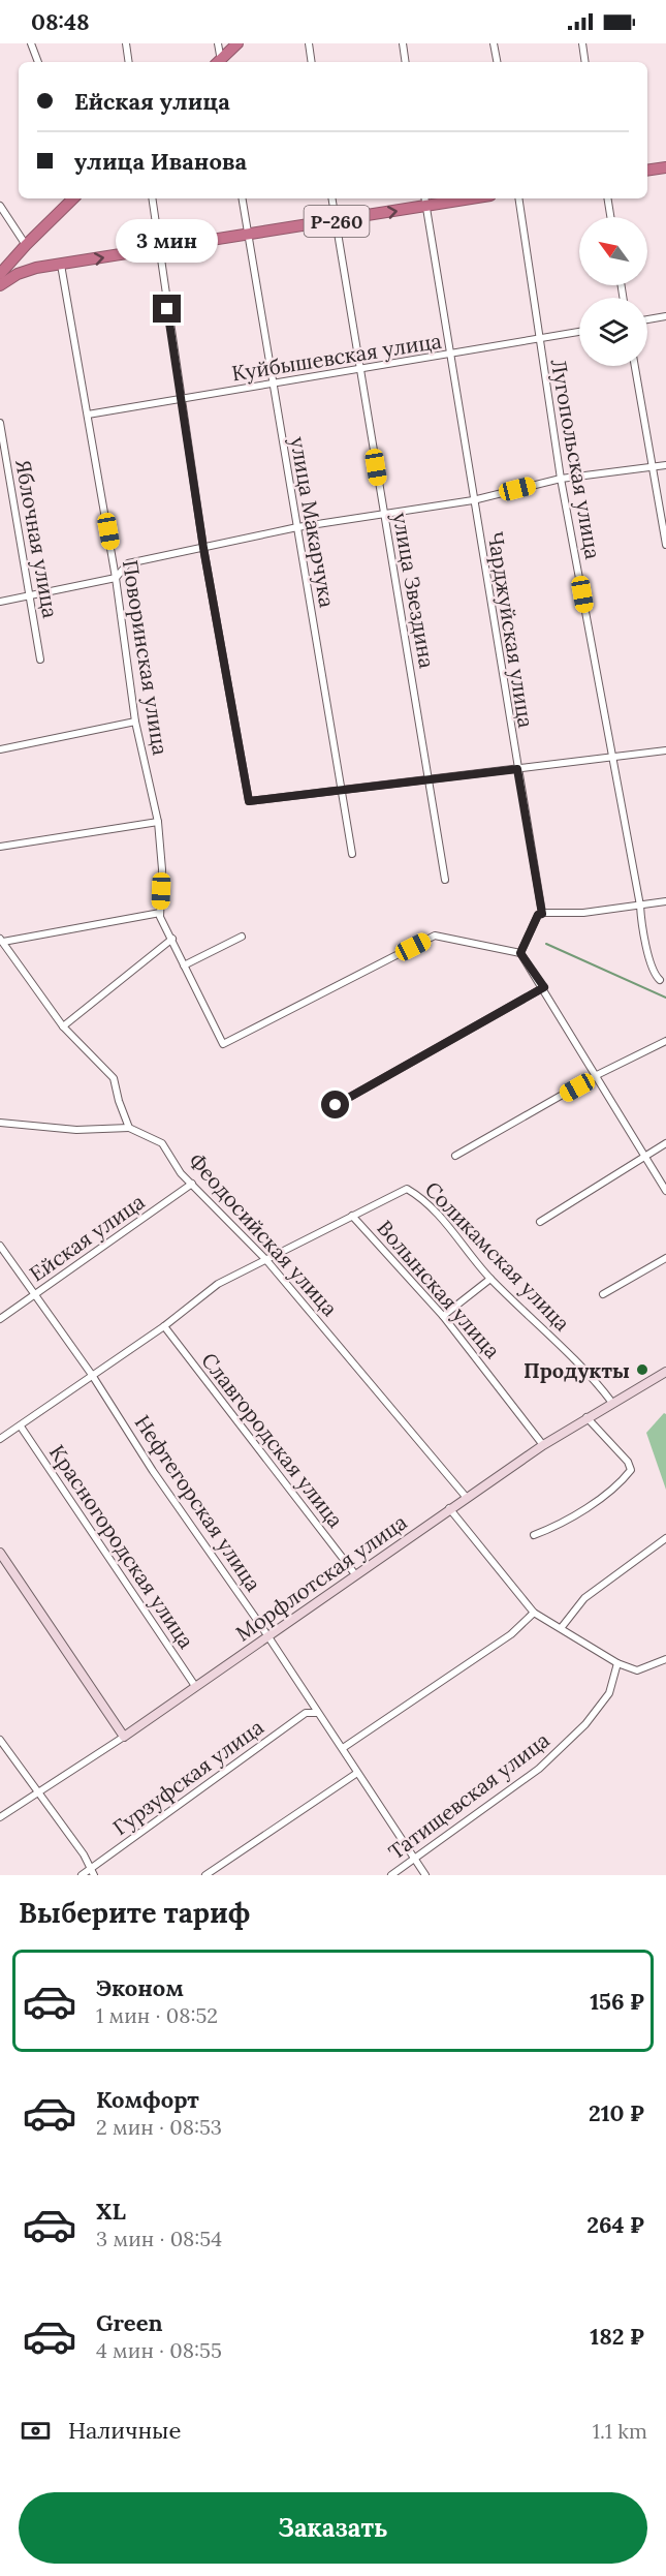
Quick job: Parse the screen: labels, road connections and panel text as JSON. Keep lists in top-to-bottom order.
{
  "streets": {
    "highway": ["Р-260"],
    "street": [
      "Куйбышевская улица",
      "Лугопольская улица",
      "улица Макарчука",
      "Яблочная улица",
      "улица Звездина",
      "Чарджуйская улица",
      "Поворинская улица",
      "Феодосийская улица",
      "Ейская улица",
      "Соликамская улица",
      "Волынская улица",
      "Славгородская улица",
      "Нефтегорская улица",
      "Красногородская улица",
      "Морфлотская улица",
      "Гурзуфская улица",
      "Татищевская улица"
    ]
  },
  "crossings": [
    ["Р-260", "улица Макарчука"],
    ["Р-260", "улица Звездина"],
    ["Р-260", "Чарджуйская улица"],
    ["Р-260", "Поворинская улица"],
    ["Куйбышевская улица", "Лугопольская улица"],
    ["Куйбышевская улица", "улица Макарчука"],
    ["Куйбышевская улица", "улица Звездина"],
    ["Куйбышевская улица", "Чарджуйская улица"],
    ["Куйбышевская улица", "Поворинская улица"],
    ["Феодосийская улица", "Ейская улица"],
    ["Феодосийская улица", "Морфлотская улица"],
    ["Ейская улица", "Нефтегорская улица"],
    ["Соликамская улица", "Волынская улица"],
    ["Соликамская улица", "Морфлотская улица"],
    ["Волынская улица", "Морфлотская улица"],
    ["Славгородская улица", "Морфлотская улица"],
    ["Нефтегорская улица", "Морфлотская улица"],
    ["Нефтегорская улица", "Гурзуфская улица"],
    ["Нефтегорская улица", "Татищевская улица"],
    ["Красногородская улица", "Морфлотская улица"]
  ],
  "places": ["Продукты"],
  "north": "top left",
  "page": {
    "status": "08:48",
    "banner": ["Ейская улица", "улица Иванова"],
    "bubble": "3 мин",
    "heading": "Выберите тариф",
    "list": [
      {
        "name": "Эконом",
        "note": "1 мин · 08:52",
        "value": "156 ₽"
      },
      {
        "name": "Комфорт",
        "note": "2 мин · 08:53",
        "value": "210 ₽"
      },
      {
        "name": "XL",
        "note": "3 мин · 08:54",
        "value": "264 ₽"
      },
      {
        "name": "Green",
        "note": "4 мин · 08:55",
        "value": "182 ₽"
      }
    ],
    "pay": ["Наличные", "1.1 km"],
    "buttons": "Заказать"
  }
}
